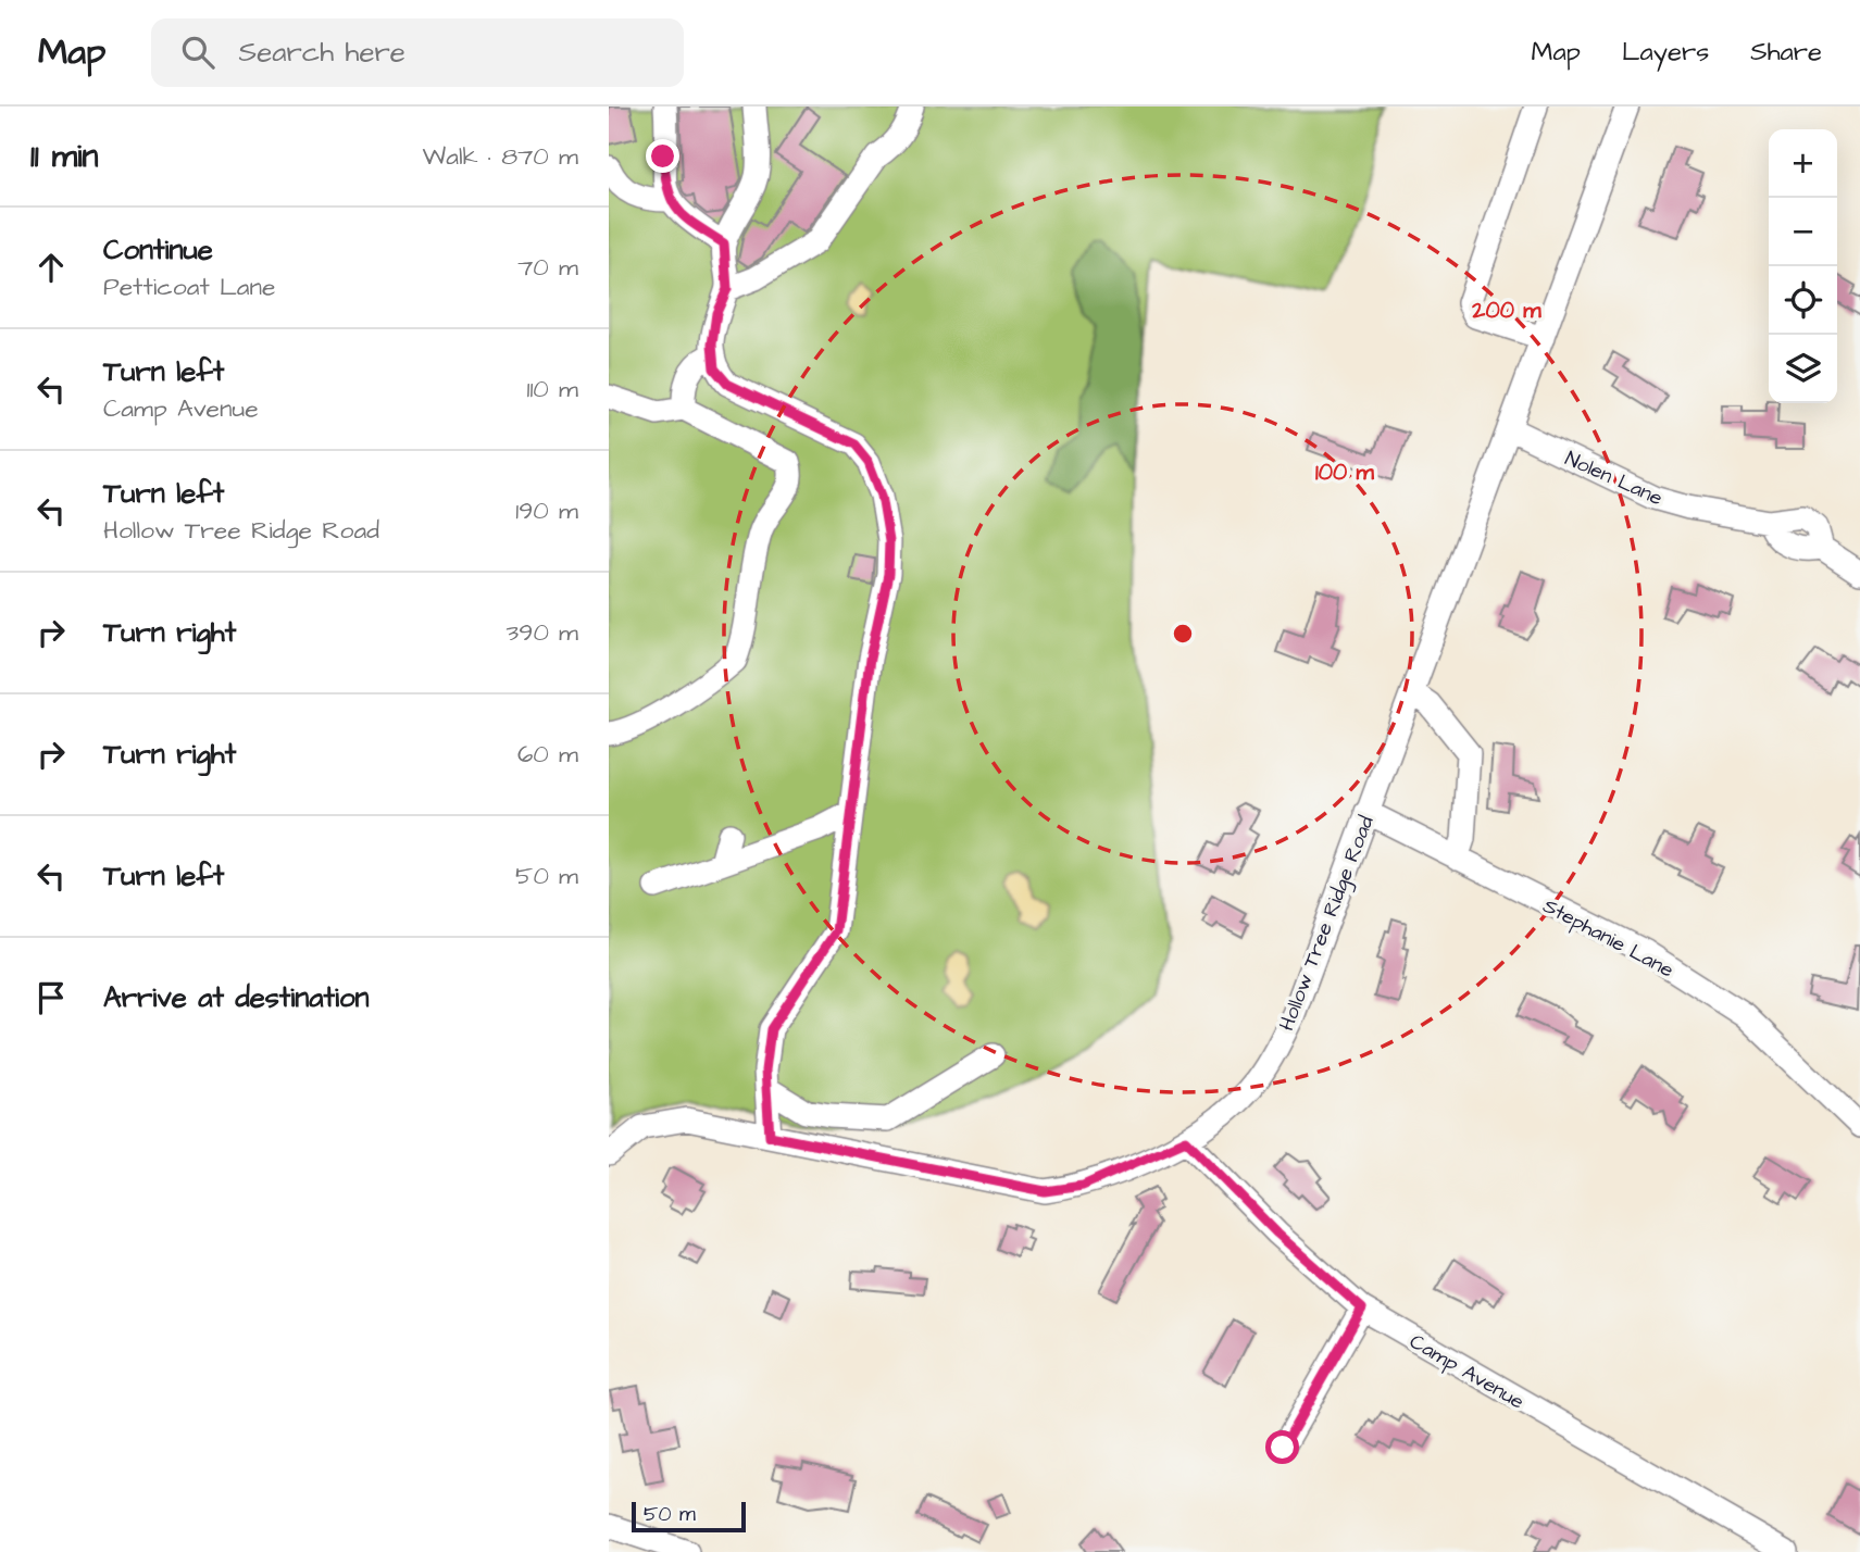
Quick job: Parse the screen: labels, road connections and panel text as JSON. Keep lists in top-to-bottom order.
{
  "streets": {
    "street": [
      "Nolen Lane",
      "Hollow Tree Ridge Road",
      "Stephanie Lane",
      "Camp Avenue"
    ]
  },
  "crossings": [
    ["Nolen Lane", "Hollow Tree Ridge Road"],
    ["Hollow Tree Ridge Road", "Stephanie Lane"],
    ["Hollow Tree Ridge Road", "Camp Avenue"]
  ],
  "scale_bar": "50 m",
  "page": {
    "header": "Map",
    "search": "Search here",
    "nav": ["Map", "Layers", "Share"],
    "heading": ["11 min", "Walk · 870 m"],
    "map_buttons": ["+", "−"],
    "list": [
      ["Continue", "Petticoat Lane", "70 m"],
      ["Turn left", "Camp Avenue", "110 m"],
      ["Turn left", "Hollow Tree Ridge Road", "190 m"],
      ["Turn right", "390 m"],
      ["Turn right", "60 m"],
      ["Turn left", "50 m"],
      "Arrive at destination"
    ],
    "scale": "50 m"
  },
  "rings": ["200 m", "100 m"]
}
